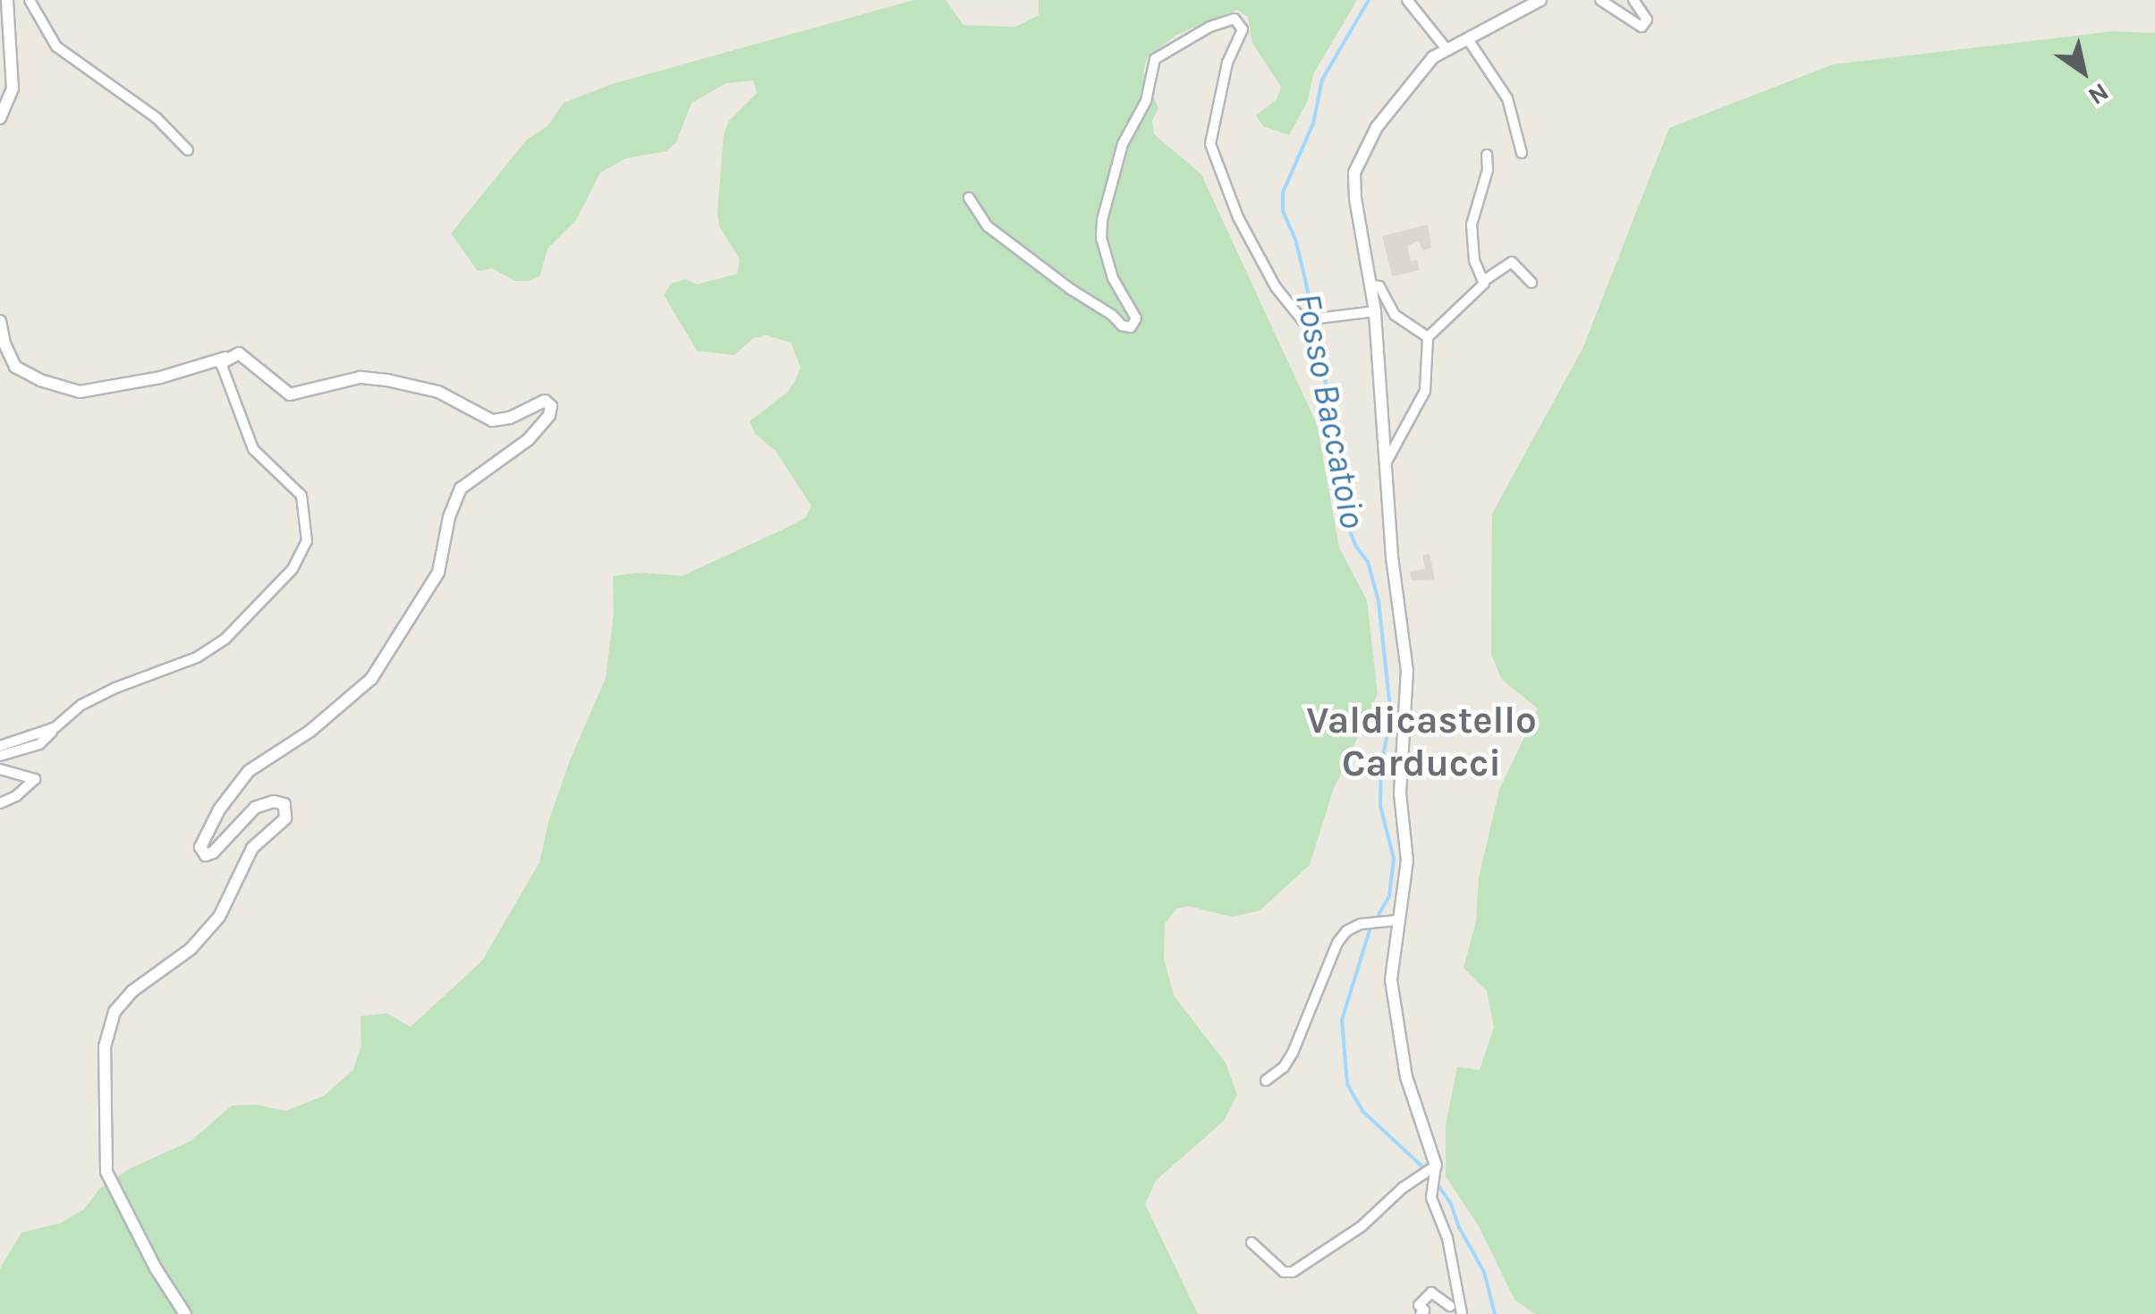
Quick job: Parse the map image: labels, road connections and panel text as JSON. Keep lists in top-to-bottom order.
{
  "districts": ["Valdicastello Carducci"],
  "water": ["Fosso Baccatoio"],
  "north": "bottom right"
}
